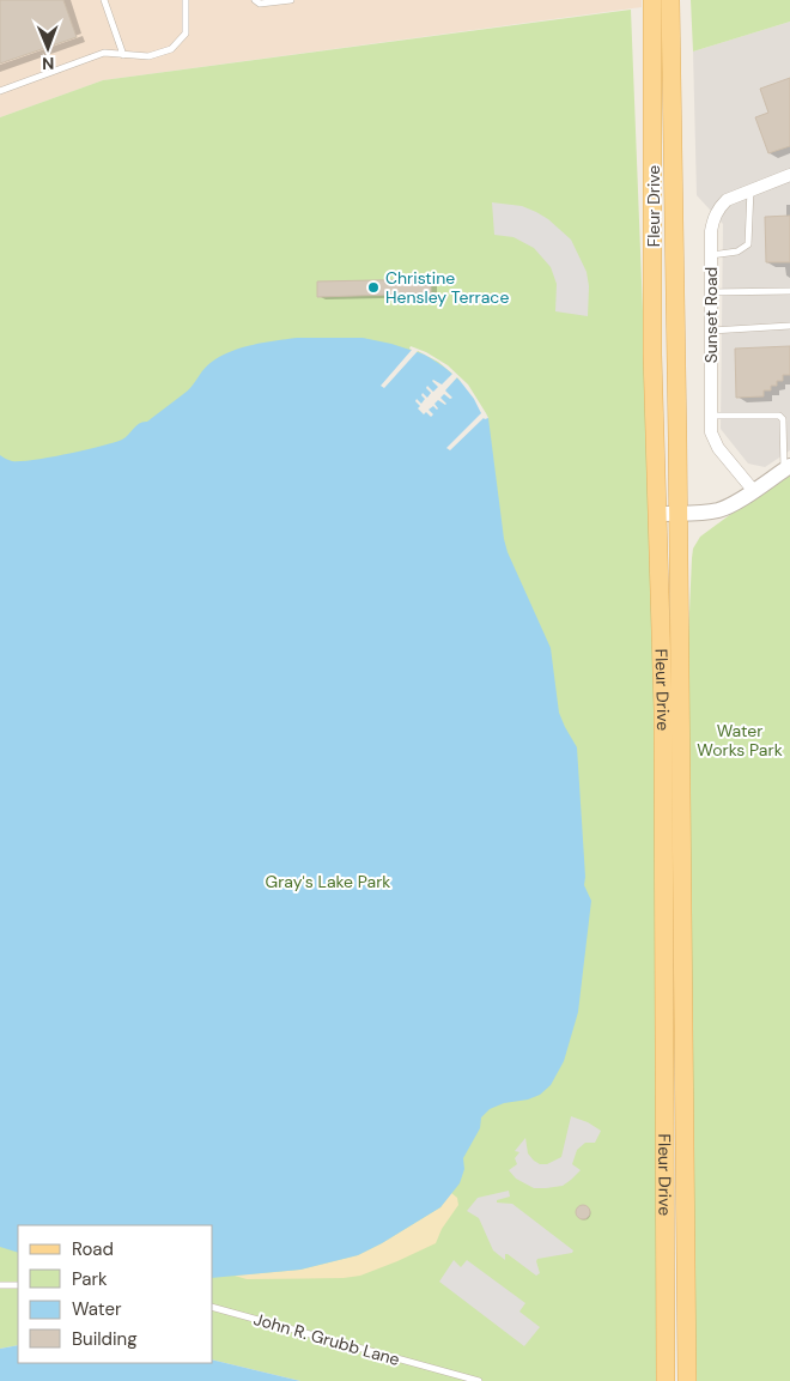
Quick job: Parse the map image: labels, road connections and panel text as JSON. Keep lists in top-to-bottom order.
{
  "streets": {
    "main road": ["Fleur Drive"],
    "street": ["Sunset Road"],
    "lane": ["John R. Grubb Lane"]
  },
  "parks": ["Water Works Park", "Gray's Lake Park"],
  "places": ["Christine Hensley Terrace"],
  "legend": [
    "Road",
    "Park",
    "Water",
    "Building"
  ],
  "north": "bottom"
}
